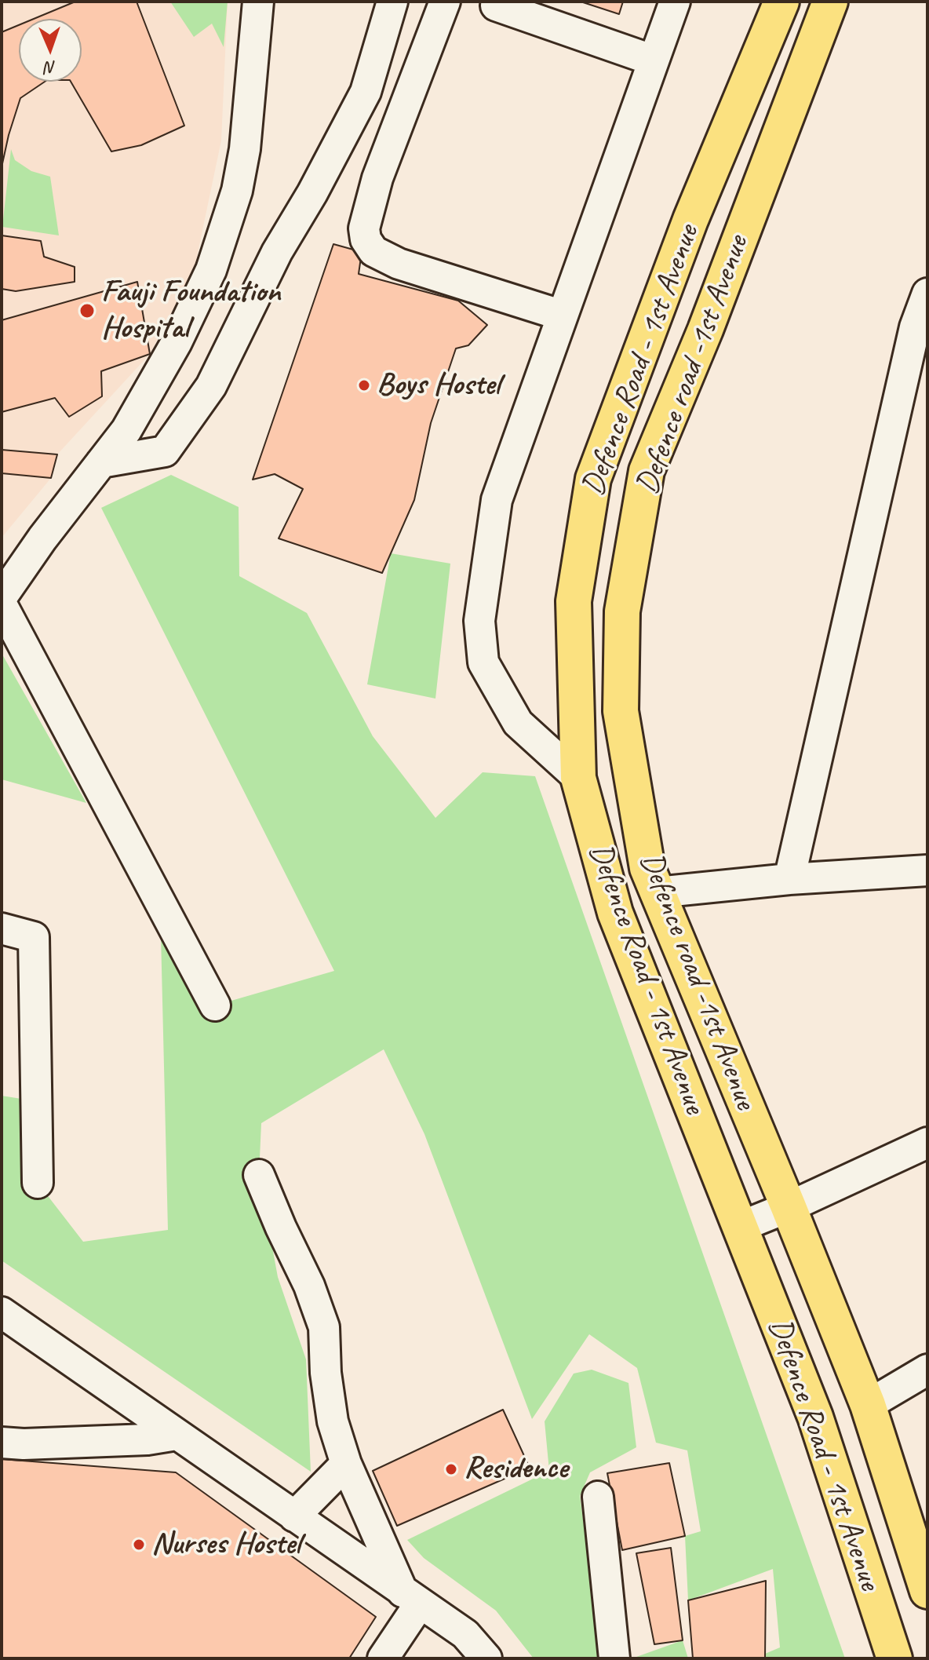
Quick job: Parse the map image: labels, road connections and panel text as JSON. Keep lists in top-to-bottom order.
{
  "streets": {
    "main road": ["Defence Road - 1st Avenue", "Defence road -1st Avenue"]
  },
  "places": [
    "Fauji Foundation Hospital",
    "Boys Hostel",
    "Residence",
    "Nurses Hostel"
  ],
  "north": "bottom"
}
